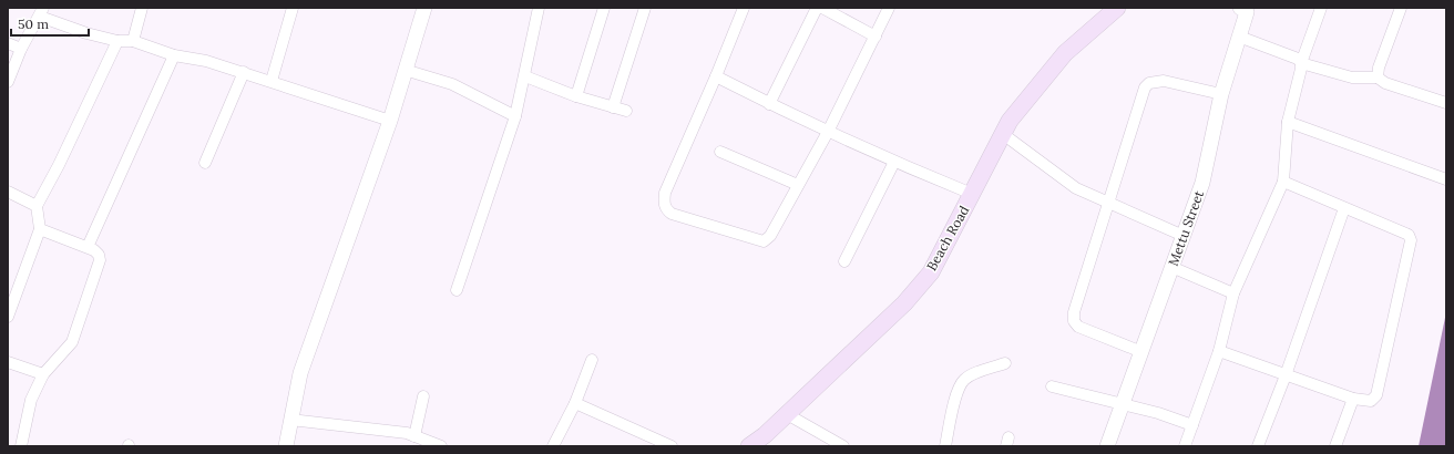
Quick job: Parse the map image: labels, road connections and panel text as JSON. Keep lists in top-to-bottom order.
{
  "streets": {
    "main road": ["Beach Road"],
    "street": ["Mettu Street"]
  },
  "scale_bar": "50 m"
}
